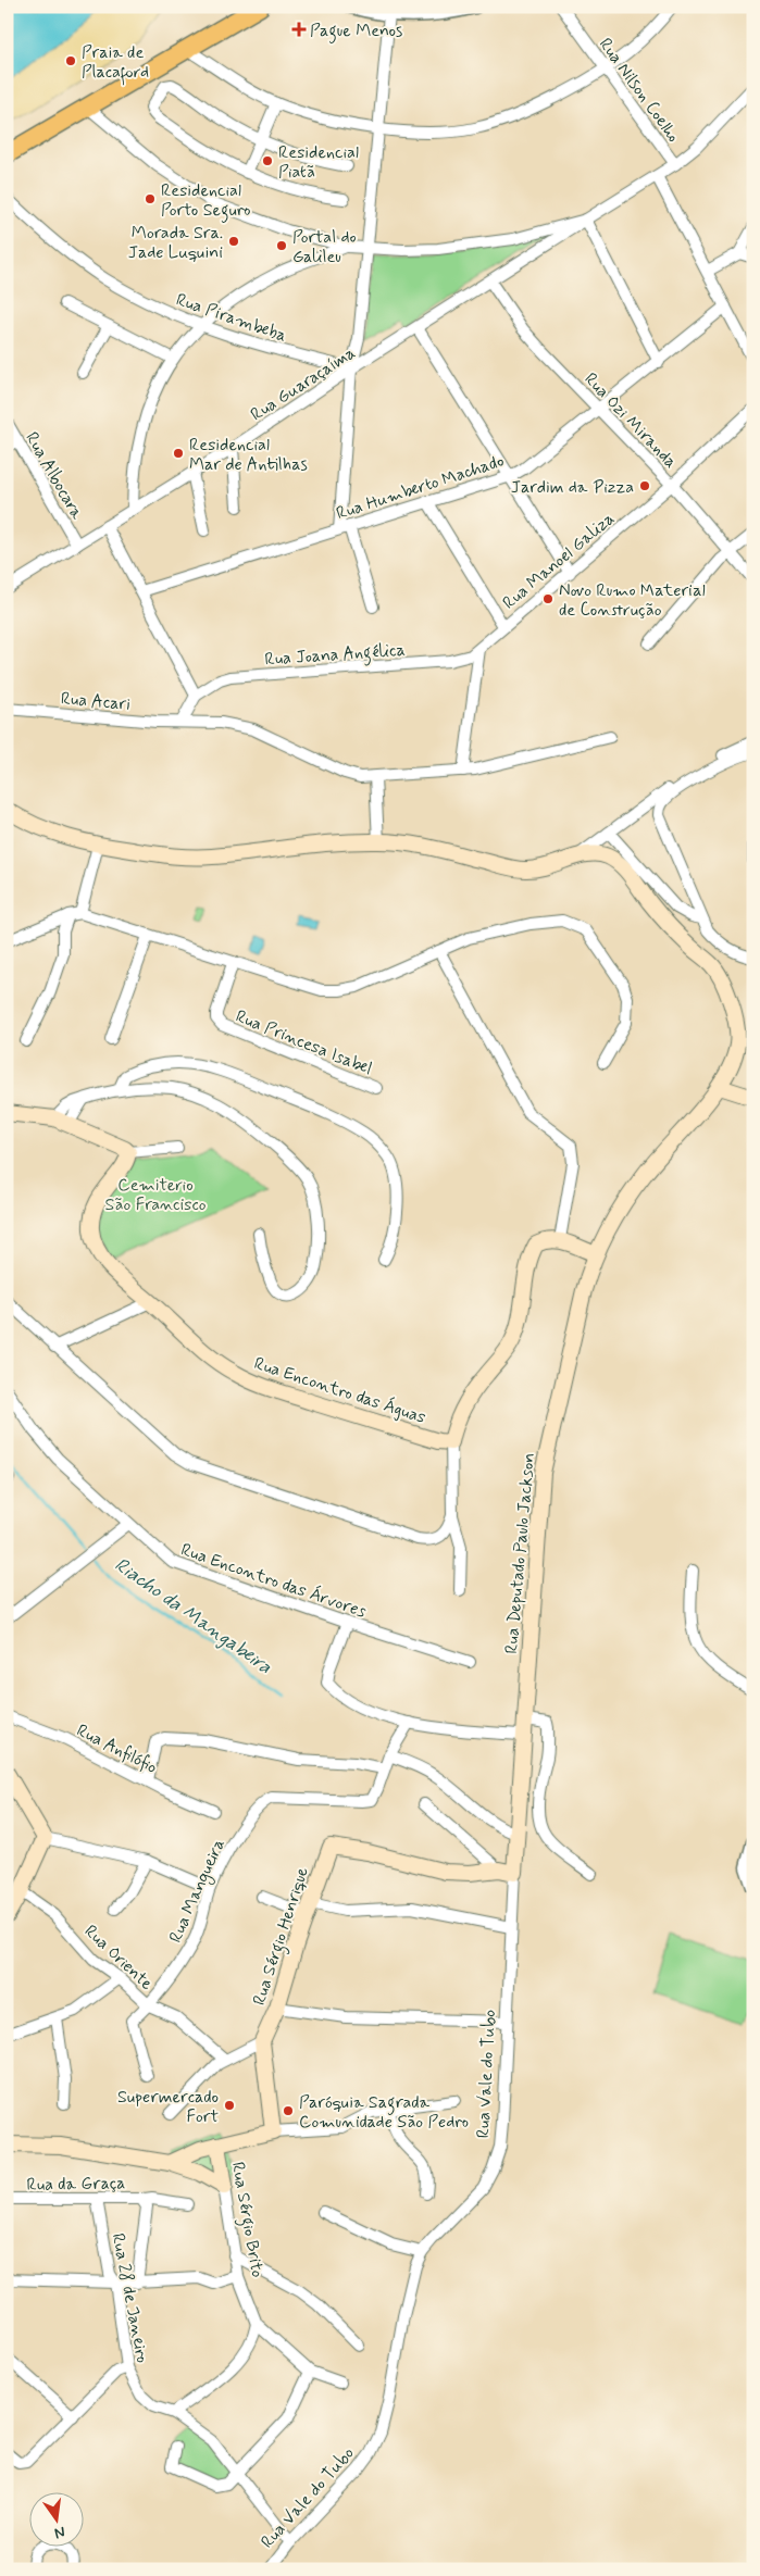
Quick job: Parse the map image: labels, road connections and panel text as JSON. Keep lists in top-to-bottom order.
{
  "streets": {
    "main road": [
      "Rua Encontro das Águas",
      "Rua Deputado Paulo Jackson",
      "Rua Sérgio Henrique",
      "Rua Vale do Tubo",
      "Rua Sérgio Brito"
    ],
    "street": [
      "Rua Nilson Coelho",
      "Rua Pirambeba",
      "Rua Guaraçaíma",
      "Rua Ozi Miranda",
      "Rua Albocara",
      "Rua Humberto Machado",
      "Rua Manoel Galiza",
      "Rua Joana Angélica",
      "Rua Acari",
      "Rua Princesa Isabel",
      "Rua Encontro das Árvores",
      "Rua Anfilófio",
      "Rua Mangueira",
      "Rua Oriente",
      "Rua da Graça",
      "Rua 28 de Janeiro"
    ]
  },
  "crossings": [
    ["Rua Nilson Coelho", "Rua Guaraçaíma"],
    ["Rua Pirambeba", "Rua Guaraçaíma"],
    ["Rua Guaraçaíma", "Rua Ozi Miranda"],
    ["Rua Guaraçaíma", "Rua Albocara"],
    ["Rua Ozi Miranda", "Rua Humberto Machado"],
    ["Rua Ozi Miranda", "Rua Manoel Galiza"],
    ["Rua Manoel Galiza", "Rua Joana Angélica"],
    ["Rua Deputado Paulo Jackson", "Rua Vale do Tubo"],
    ["Rua Mangueira", "Rua Oriente"],
    ["Rua Sérgio Henrique", "Rua Vale do Tubo"],
    ["Rua Vale do Tubo", "Rua 28 de Janeiro"],
    ["Rua da Graça", "Rua 28 de Janeiro"]
  ],
  "water": ["Riacho da Mangabeira"],
  "parks": ["Cemiterio São Francisco"],
  "places": {
    "health": ["Pague Menos"],
    "other": [
      "Praia de Placaford",
      "Residencial Piatã",
      "Residencial Porto Seguro",
      "Morada Sra. Jade Luquini",
      "Portal do Galileu",
      "Residencial Mar de Antilhas",
      "Jardim da Pizza",
      "Novo Rumo Material de Construção",
      "Supermercado Fort",
      "Paróquia Sagrada Comunidade São Pedro"
    ]
  },
  "north": "bottom"
}
